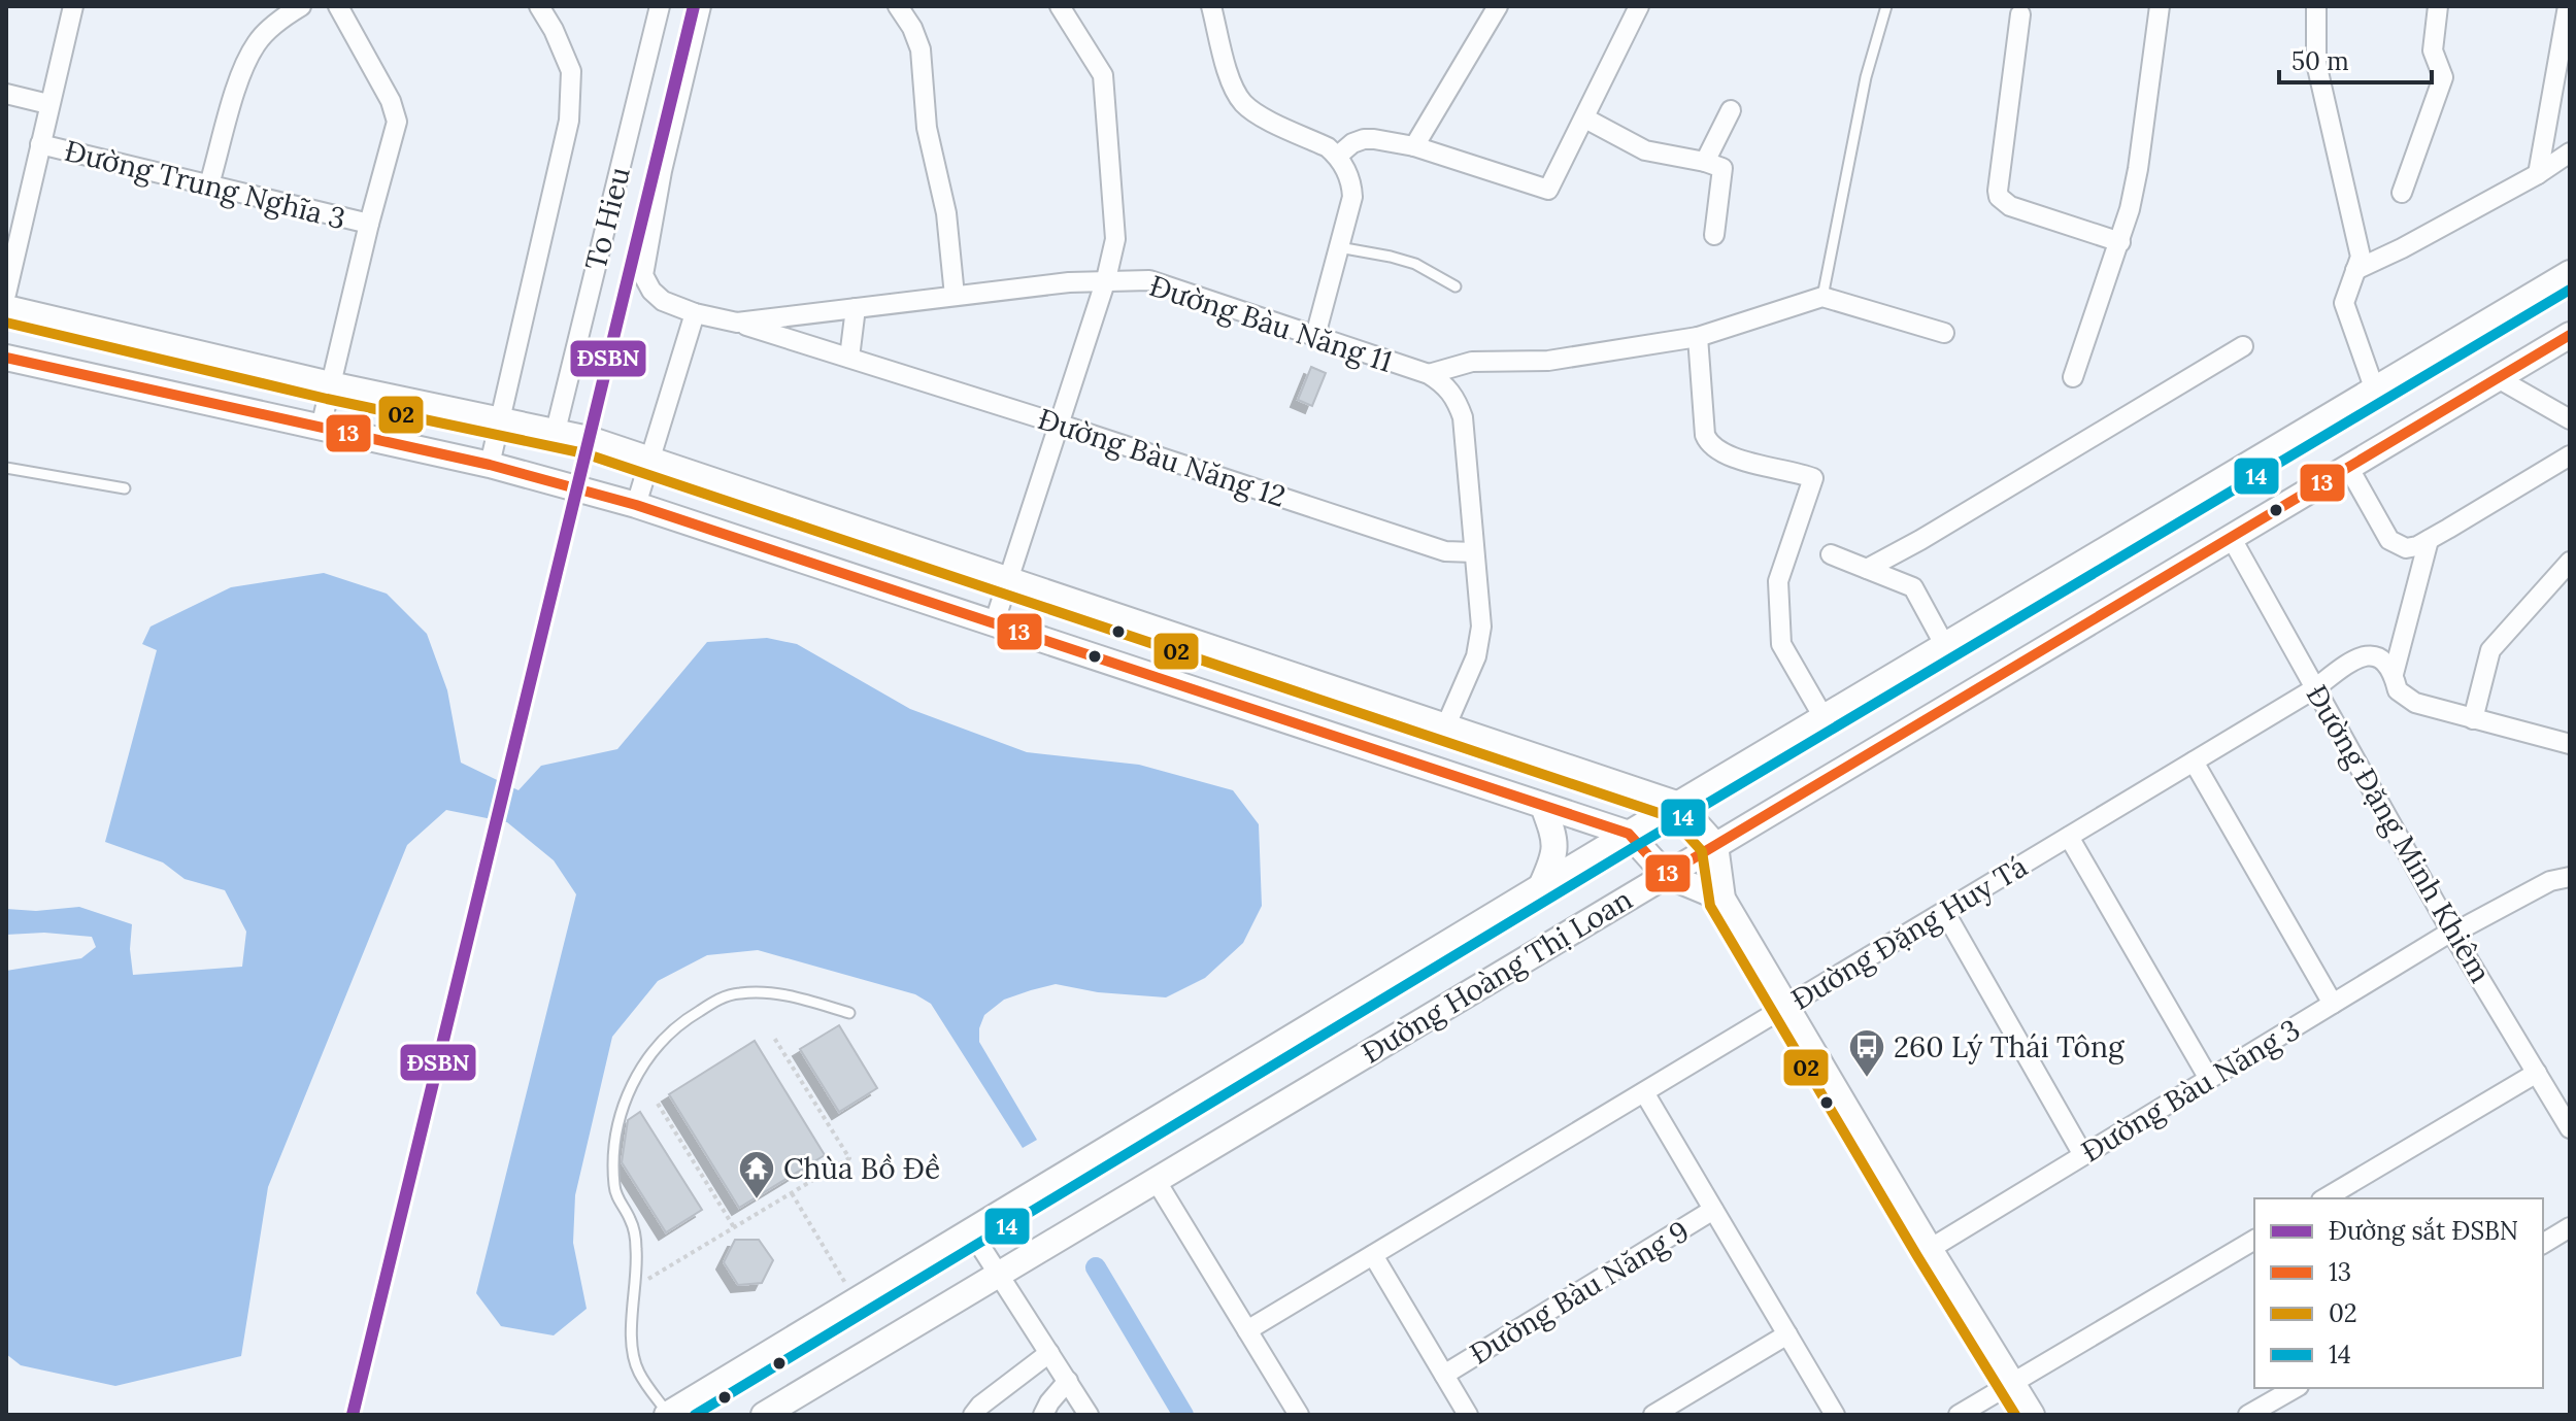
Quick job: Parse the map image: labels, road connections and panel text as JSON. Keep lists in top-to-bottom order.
{
  "streets": {
    "main road": ["Đường Hoàng Thị Loan"],
    "street": [
      "Đường Trung Nghĩa 3",
      "To Hieu",
      "Đường Bàu Năng 11",
      "Đường Bàu Năng 12",
      "Đường Đặng Minh Khiêm",
      "Đường Đặng Huy Tá",
      "Đường Bàu Năng 3",
      "Đường Bàu Năng 9"
    ]
  },
  "crossings": [
    ["Đường Bàu Năng 11", "Đường Bàu Năng 12"],
    ["Đường Đặng Minh Khiêm", "Đường Đặng Huy Tá"],
    ["Đường Đặng Minh Khiêm", "Đường Hoàng Thị Loan"],
    ["Đường Đặng Minh Khiêm", "Đường Bàu Năng 3"]
  ],
  "places": {
    "bus stop": ["260 Lý Thái Tông"],
    "temple": ["Chùa Bồ Đề"]
  },
  "lines": [
    "rail line ĐSBN",
    "transit line 14",
    "transit line 02",
    "transit line 13"
  ],
  "legend": [
    "Đường sắt ĐSBN",
    "13",
    "02",
    "14"
  ],
  "scale_bar": "50 m"
}
